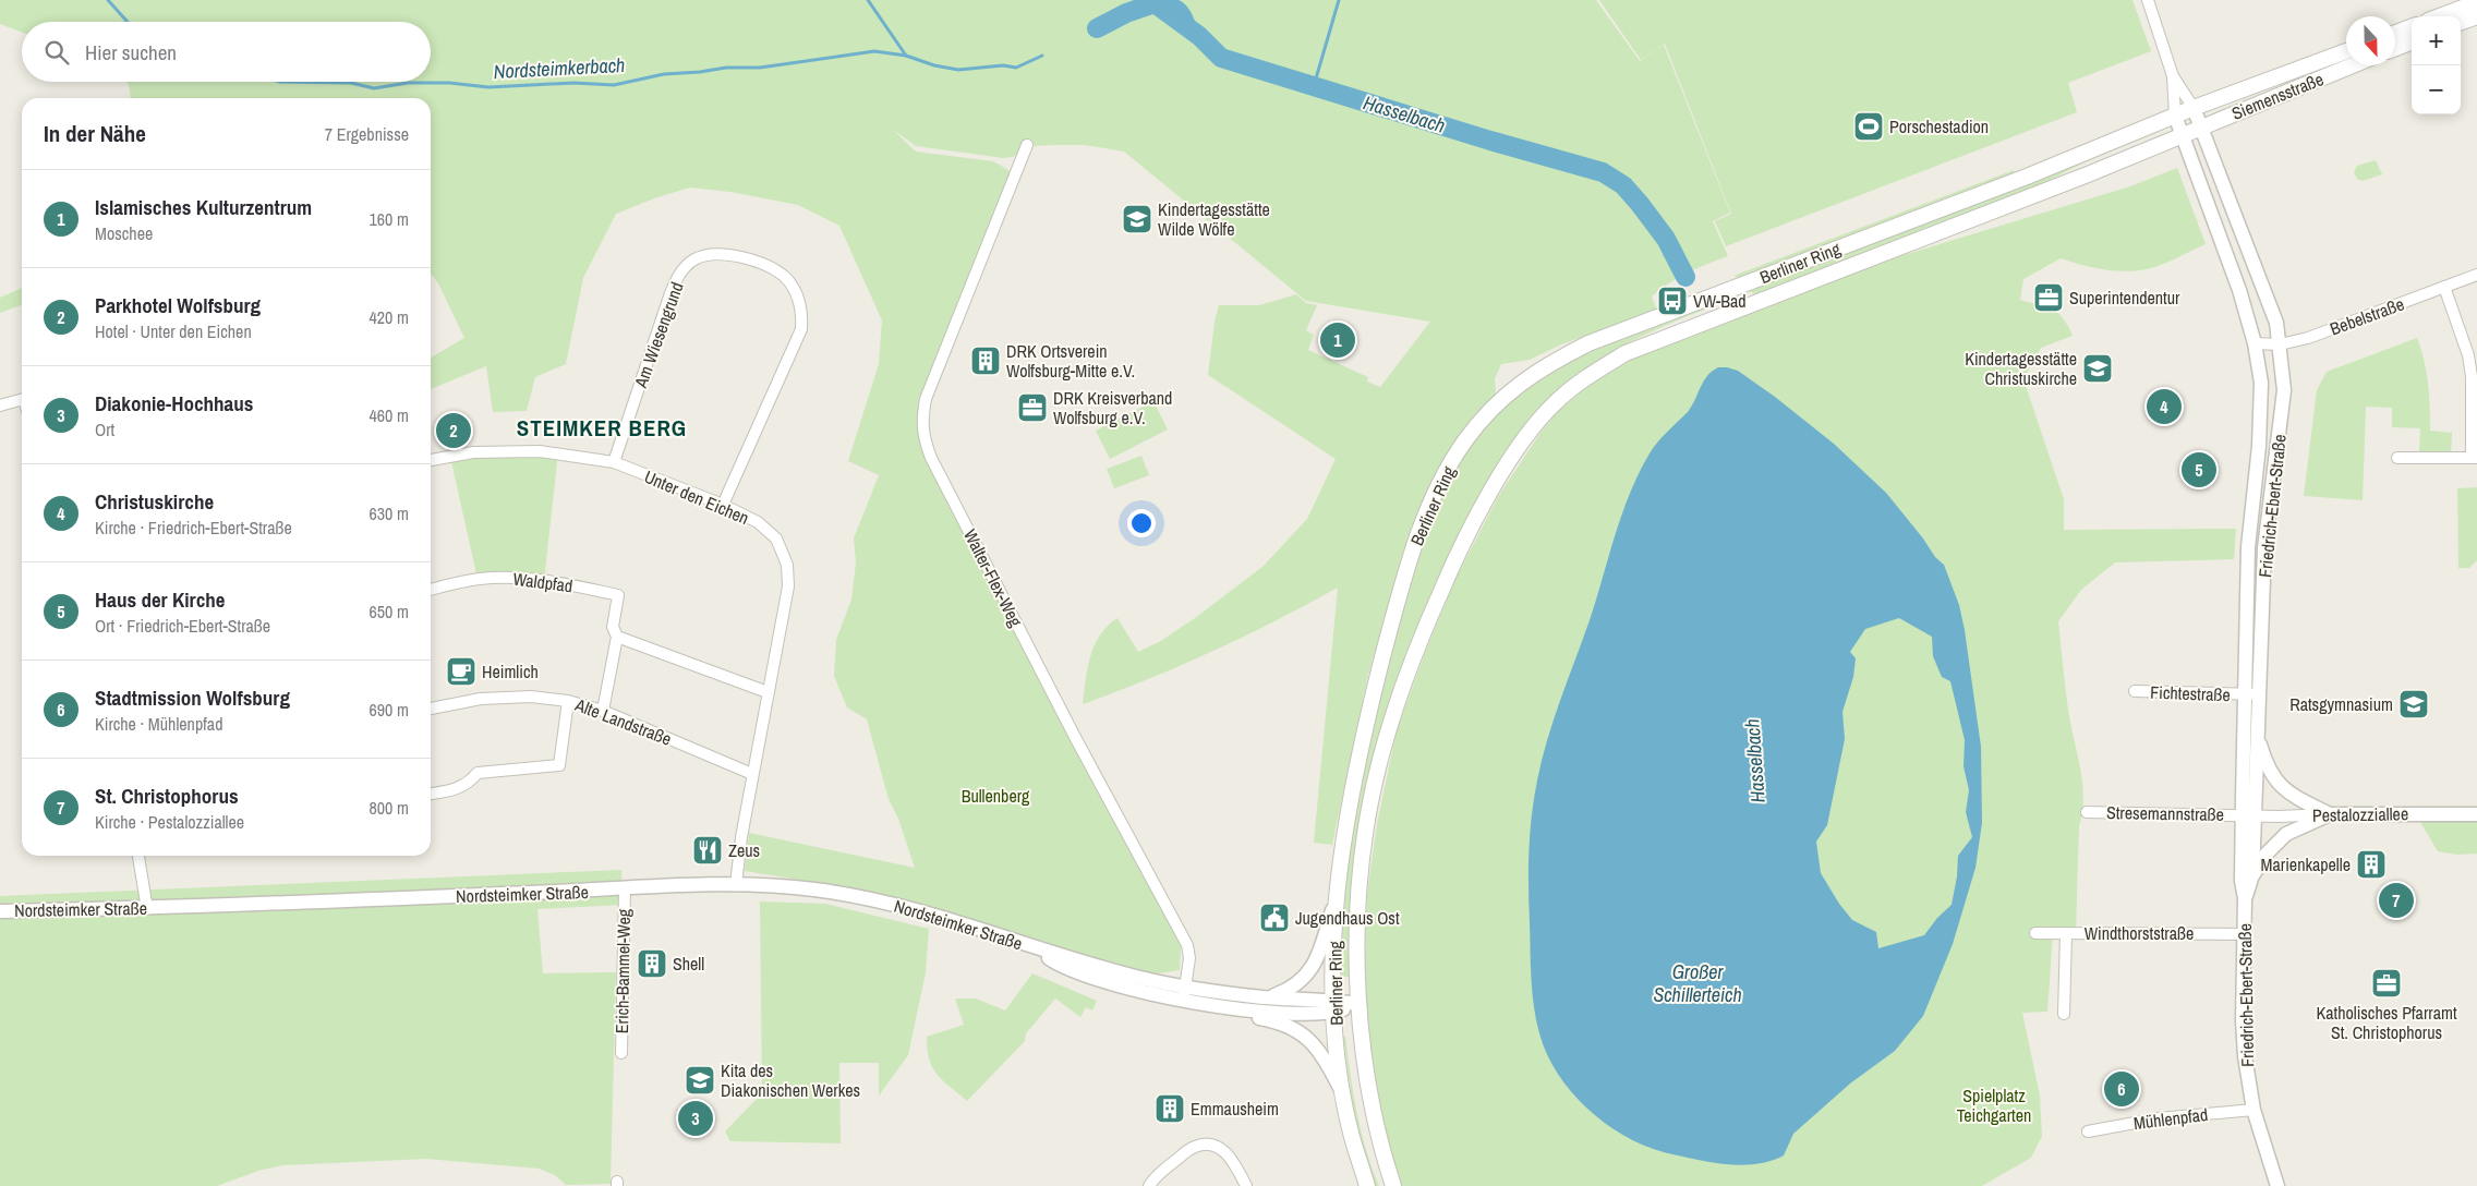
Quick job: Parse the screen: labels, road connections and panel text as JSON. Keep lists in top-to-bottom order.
{
  "streets": {
    "main road": ["Siemensstraße", "Berliner Ring"],
    "street": [
      "Bebelstraße",
      "Am Wiesengrund",
      "Unter den Eichen",
      "Friedrich-Ebert-Straße",
      "Walter-Flex-Weg",
      "Waldpfad",
      "Fichtestraße",
      "Alte Landstraße",
      "Stresemannstraße",
      "Pestalozziallee",
      "Nordsteimker Straße",
      "Windthorststraße",
      "Erich-Bammel-Weg",
      "Mühlenpfad"
    ]
  },
  "crossings": [
    ["Siemensstraße", "Berliner Ring"],
    ["Siemensstraße", "Friedrich-Ebert-Straße"],
    ["Berliner Ring", "Friedrich-Ebert-Straße"],
    ["Berliner Ring", "Nordsteimker Straße"],
    ["Bebelstraße", "Friedrich-Ebert-Straße"],
    ["Am Wiesengrund", "Unter den Eichen"],
    ["Unter den Eichen", "Alte Landstraße"],
    ["Unter den Eichen", "Nordsteimker Straße"],
    ["Friedrich-Ebert-Straße", "Fichtestraße"],
    ["Friedrich-Ebert-Straße", "Stresemannstraße"],
    ["Friedrich-Ebert-Straße", "Pestalozziallee"],
    ["Friedrich-Ebert-Straße", "Windthorststraße"],
    ["Friedrich-Ebert-Straße", "Mühlenpfad"],
    ["Walter-Flex-Weg", "Nordsteimker Straße"],
    ["Waldpfad", "Alte Landstraße"],
    ["Stresemannstraße", "Pestalozziallee"],
    ["Nordsteimker Straße", "Erich-Bammel-Weg"]
  ],
  "districts": ["STEIMKER BERG"],
  "water": ["Nordsteimkerbach", "Hasselbach", "Großer Schillerteich"],
  "parks": ["Bullenberg", "Spielplatz Teichgarten"],
  "places": {
    "sports": ["Porschestadion"],
    "school or university": [
      "Kindertagesstätte Wilde Wölfe",
      "Kindertagesstätte Christuskirche",
      "Ratsgymnasium",
      "Kita des Diakonischen Werkes"
    ],
    "office": ["Superintendentur", "DRK Kreisverband Wolfsburg e.V.", "Katholisches Pfarramt St. Christophorus"],
    "bus stop": ["VW-Bad"],
    "building": [
      "DRK Ortsverein Wolfsburg-Mitte e.V.",
      "Marienkapelle",
      "Shell",
      "Emmausheim"
    ],
    "cafe": ["Heimlich"],
    "restaurant": ["Zeus"],
    "public building": ["Jugendhaus Ost"]
  },
  "north": "bottom",
  "page": {
    "map_buttons": ["+", "−"],
    "search": "Hier suchen",
    "heading": ["In der Nähe", "7 Ergebnisse"],
    "list": [
      {
        "mark": "1",
        "name": "Islamisches Kulturzentrum",
        "note": "Moschee",
        "value": "160 m"
      },
      {
        "mark": "2",
        "name": "Parkhotel Wolfsburg",
        "note": "Hotel · Unter den Eichen",
        "value": "420 m"
      },
      {
        "mark": "3",
        "name": "Diakonie-Hochhaus",
        "note": "Ort",
        "value": "460 m"
      },
      {
        "mark": "4",
        "name": "Christuskirche",
        "note": "Kirche · Friedrich-Ebert-Straße",
        "value": "630 m"
      },
      {
        "mark": "5",
        "name": "Haus der Kirche",
        "note": "Ort · Friedrich-Ebert-Straße",
        "value": "650 m"
      },
      {
        "mark": "6",
        "name": "Stadtmission Wolfsburg",
        "note": "Kirche · Mühlenpfad",
        "value": "690 m"
      },
      {
        "mark": "7",
        "name": "St. Christophorus",
        "note": "Kirche · Pestalozziallee",
        "value": "800 m"
      }
    ],
    "pins": [
      "1",
      "4",
      "2",
      "5",
      "7",
      "6",
      "3"
    ]
  }
}
